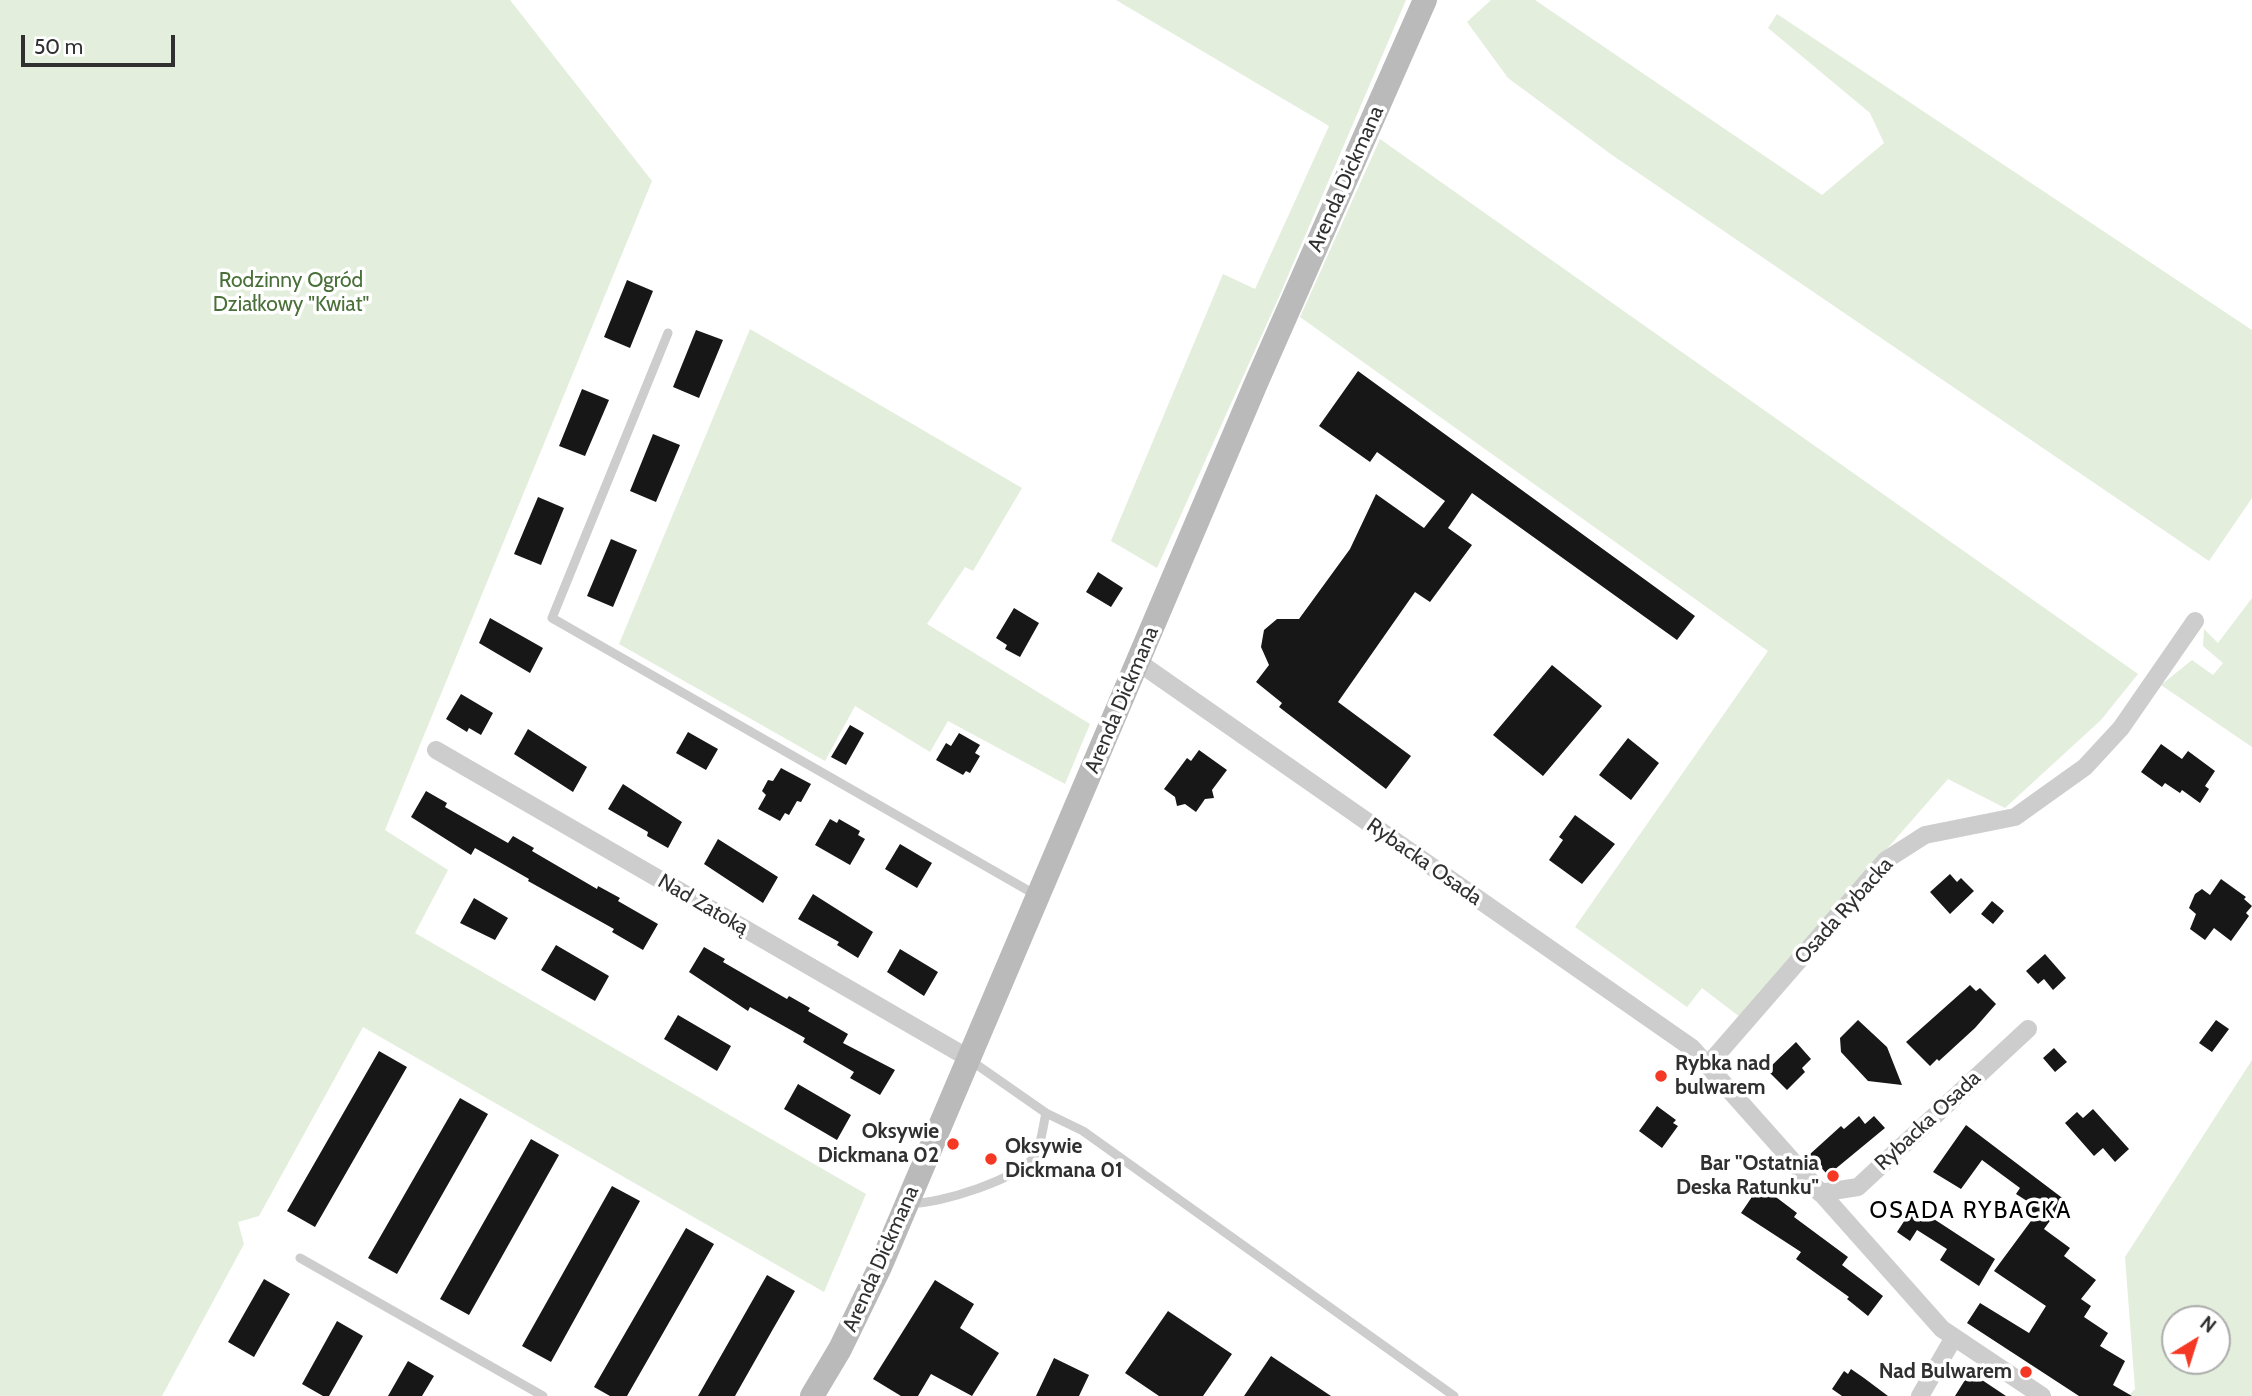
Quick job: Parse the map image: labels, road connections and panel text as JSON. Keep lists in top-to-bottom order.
{
  "streets": {
    "street": [
      "Arenda Dickmana",
      "Rybacka Osada",
      "Nad Zatoką",
      "Osada Rybacka"
    ]
  },
  "crossings": [
    ["Arenda Dickmana", "Rybacka Osada"],
    ["Arenda Dickmana", "Nad Zatoką"],
    ["Rybacka Osada", "Osada Rybacka"]
  ],
  "districts": ["OSADA RYBACKA"],
  "parks": ["Rodzinny Ogród Działkowy \"Kwiat\""],
  "places": [
    "Rybka nad bulwarem",
    "Oksywie Dickmana 02",
    "Oksywie Dickmana 01",
    "Bar \"Ostatnia Deska Ratunku\"",
    "Nad Bulwarem"
  ],
  "scale_bar": "50 m",
  "north": "top right"
}
